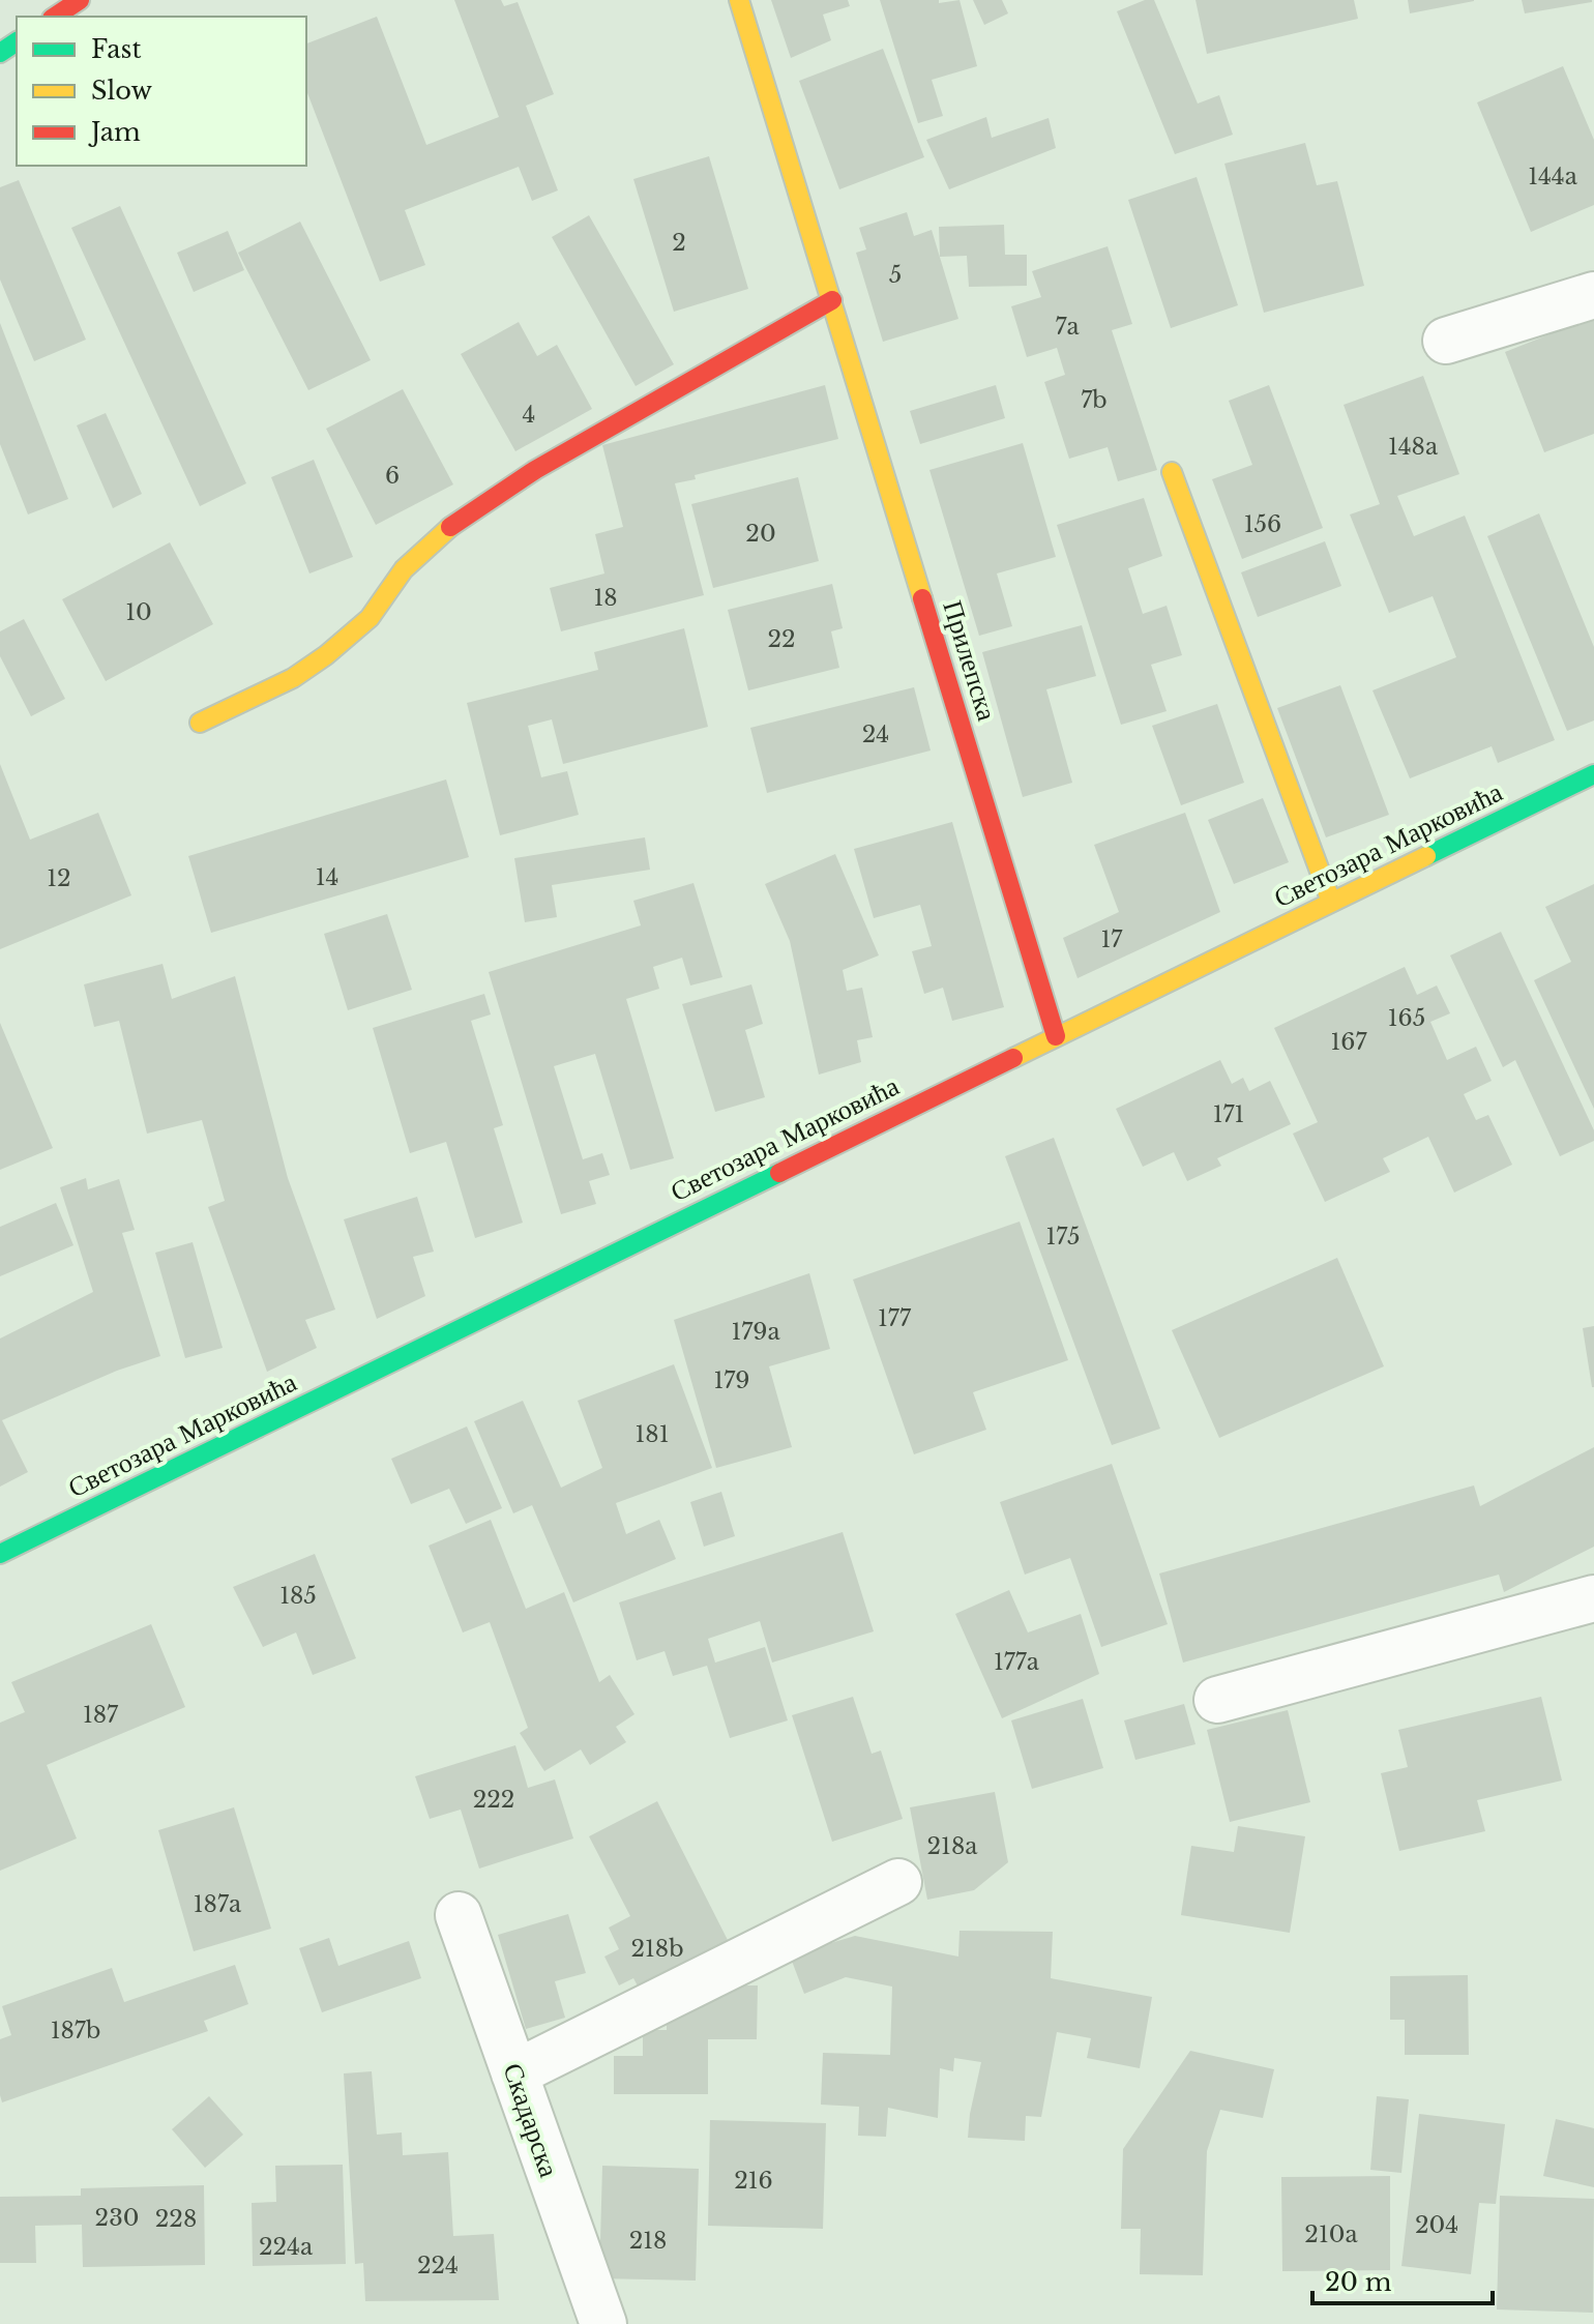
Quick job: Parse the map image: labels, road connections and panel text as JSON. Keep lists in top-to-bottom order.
{
  "streets": {
    "street": ["Прилепска", "Светозара Марковића", "Скадарска"]
  },
  "crossings": [
    ["Прилепска", "Светозара Марковића"]
  ],
  "house_numbers": [
    "144a",
    "2",
    "5",
    "7a",
    "7b",
    "4",
    "148a",
    "6",
    "156",
    "20",
    "18",
    "10",
    "22",
    "24",
    "14",
    "12",
    "17",
    "165",
    "167",
    "171",
    "175",
    "177",
    "179a",
    "179",
    "181",
    "185",
    "177a",
    "187",
    "222",
    "218a",
    "187a",
    "218b",
    "187b",
    "216",
    "230",
    "228",
    "204",
    "210a",
    "218",
    "224a",
    "224"
  ],
  "legend": ["Fast", "Slow", "Jam"],
  "scale_bar": "20 m"
}
